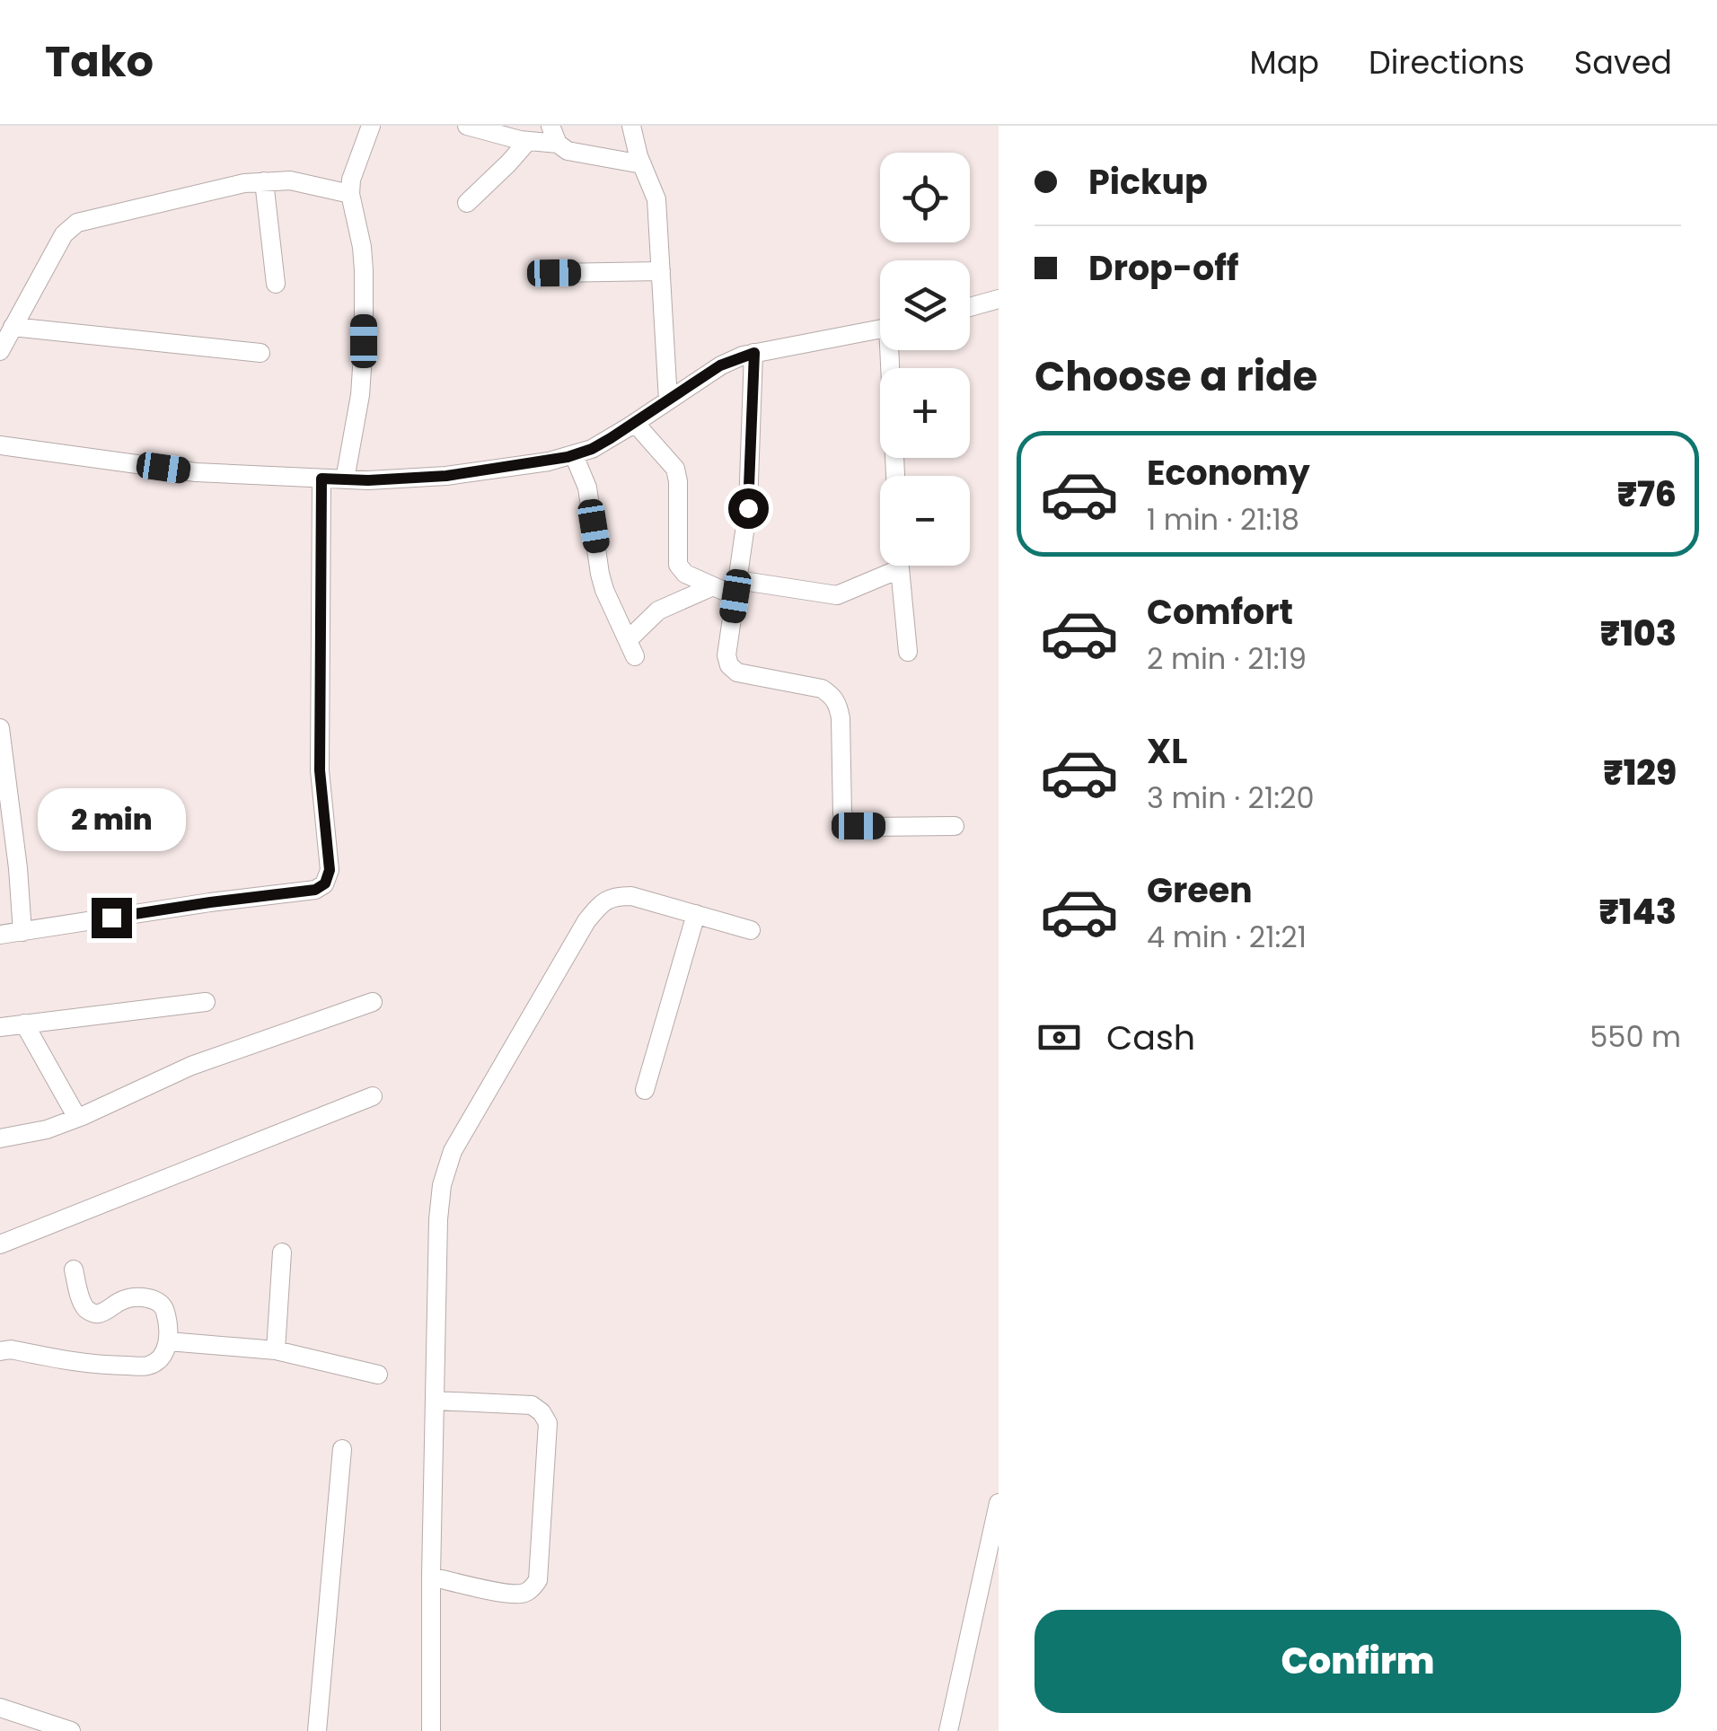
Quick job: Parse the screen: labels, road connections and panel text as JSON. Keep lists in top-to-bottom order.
{
  "page": {
    "header": "Tako",
    "nav": ["Map", "Directions", "Saved"],
    "banner": ["Pickup", "Drop-off"],
    "map_buttons": ["+", "−"],
    "heading": "Choose a ride",
    "list": [
      {
        "name": "Economy",
        "note": "1 min · 21:18",
        "value": "₹76"
      },
      {
        "name": "Comfort",
        "note": "2 min · 21:19",
        "value": "₹103"
      },
      {
        "name": "XL",
        "note": "3 min · 21:20",
        "value": "₹129"
      },
      {
        "name": "Green",
        "note": "4 min · 21:21",
        "value": "₹143"
      }
    ],
    "bubble": "2 min",
    "pay": ["Cash", "550 m"],
    "buttons": "Confirm"
  }
}
